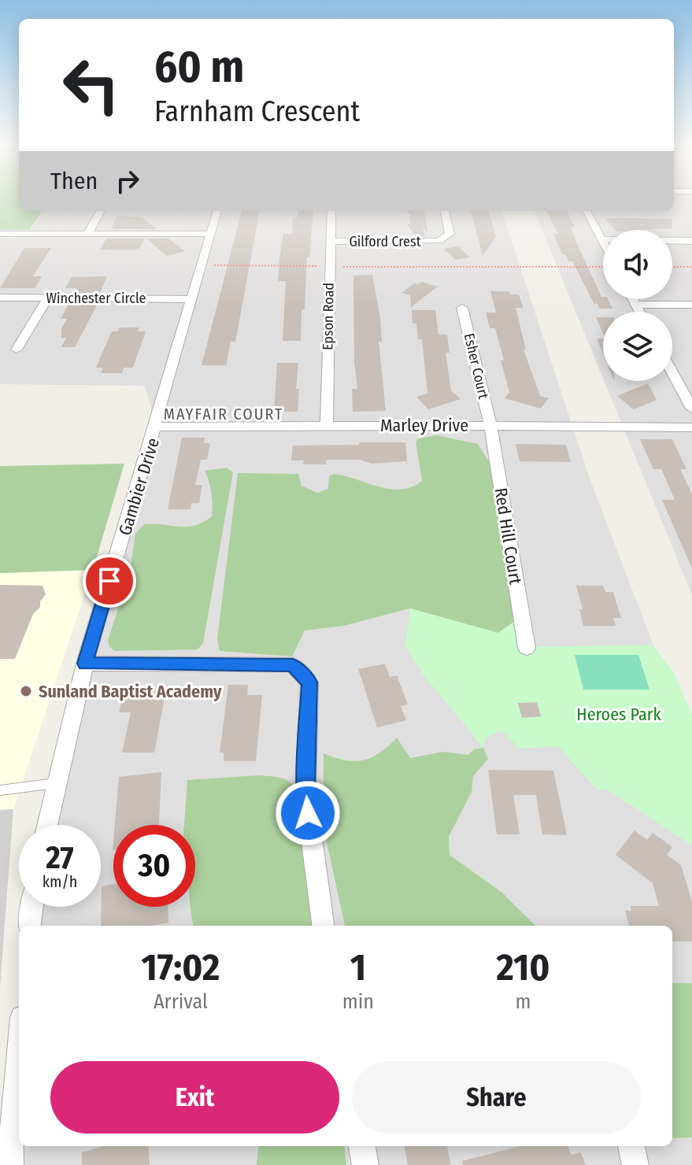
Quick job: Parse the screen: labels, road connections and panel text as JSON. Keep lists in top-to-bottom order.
{
  "streets": {
    "street": [
      "Gilford Crest",
      "Winchester Circle",
      "Epson Road",
      "Esher Court",
      "Marley Drive",
      "Gambier Drive",
      "Red Hill Court"
    ]
  },
  "crossings": [
    ["Gilford Crest", "Epson Road"],
    ["Winchester Circle", "Gambier Drive"],
    ["Epson Road", "Marley Drive"],
    ["Esher Court", "Marley Drive"],
    ["Esher Court", "Red Hill Court"],
    ["Marley Drive", "Gambier Drive"],
    ["Marley Drive", "Red Hill Court"]
  ],
  "districts": ["MAYFAIR COURT"],
  "parks": ["Heroes Park"],
  "places": ["Sunland Baptist Academy"],
  "page": {
    "turn": ["60 m", "Farnham Crescent"],
    "then": "Then",
    "speed": "27 km/h",
    "limit": "30",
    "eta": [
      "17:02",
      "Arrival",
      "1",
      "min",
      "210",
      "m"
    ],
    "buttons": ["Exit", "Share"]
  }
}
